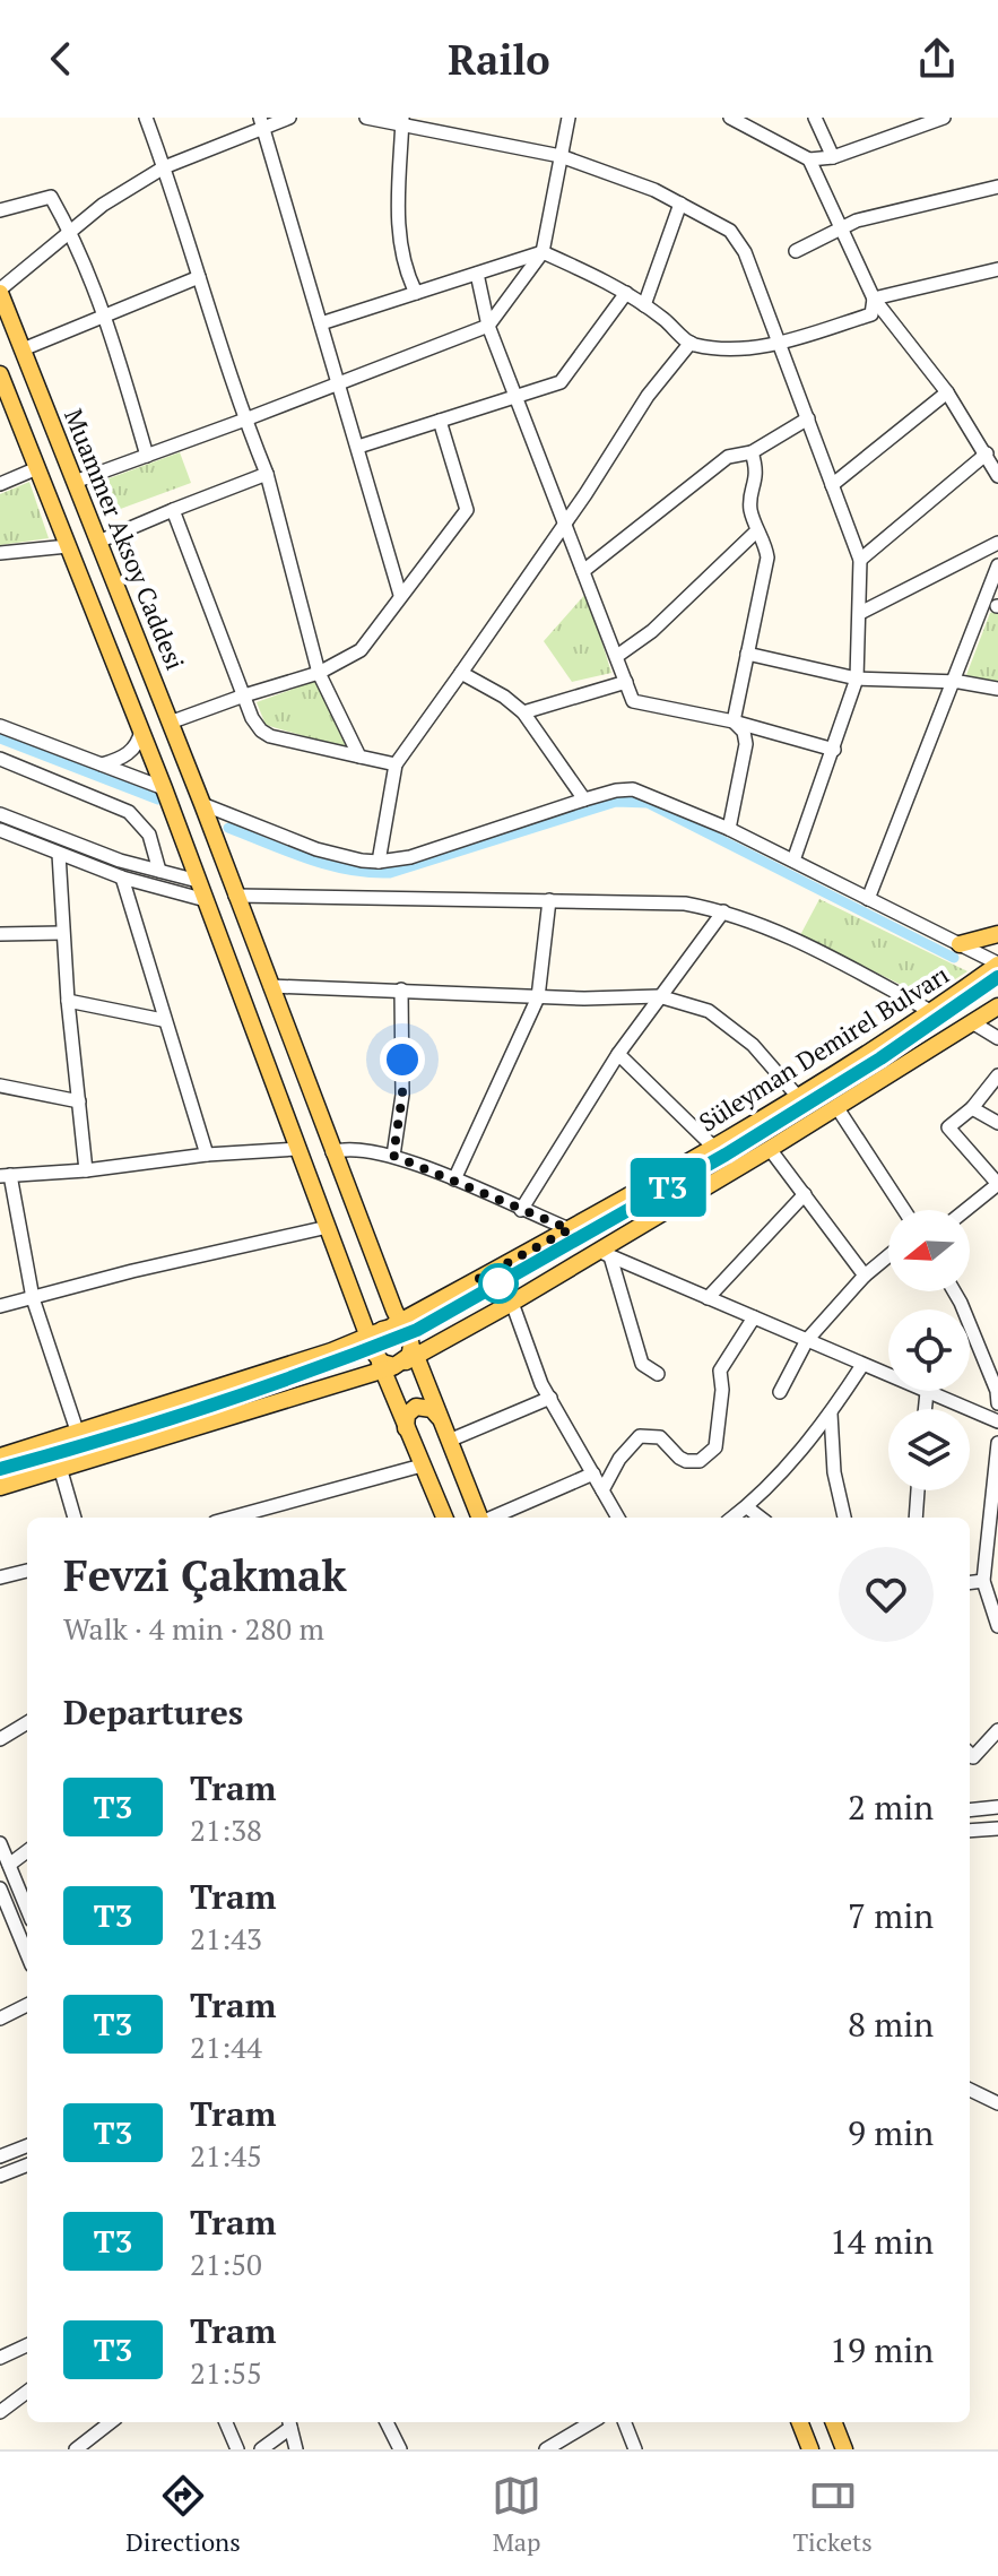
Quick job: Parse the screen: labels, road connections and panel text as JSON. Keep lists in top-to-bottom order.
{
  "streets": {
    "main road": ["Muammer Aksoy Caddesi", "Süleyman Demirel Bulvarı"]
  },
  "crossings": [
    ["Muammer Aksoy Caddesi", "Süleyman Demirel Bulvarı"]
  ],
  "lines": ["tram line T3"],
  "north": "left",
  "page": {
    "header": "Railo",
    "on_map": "T3",
    "heading": [
      ["Fevzi Çakmak", "Walk · 4 min · 280 m"],
      "Departures"
    ],
    "list": [
      {
        "mark": "T3",
        "name": "Tram",
        "note": "21:38",
        "value": "2 min"
      },
      {
        "mark": "T3",
        "name": "Tram",
        "note": "21:43",
        "value": "7 min"
      },
      {
        "mark": "T3",
        "name": "Tram",
        "note": "21:44",
        "value": "8 min"
      },
      {
        "mark": "T3",
        "name": "Tram",
        "note": "21:45",
        "value": "9 min"
      },
      {
        "mark": "T3",
        "name": "Tram",
        "note": "21:50",
        "value": "14 min"
      },
      {
        "mark": "T3",
        "name": "Tram",
        "note": "21:55",
        "value": "19 min"
      }
    ],
    "tabs": ["Directions", "Map", "Tickets"]
  }
}
